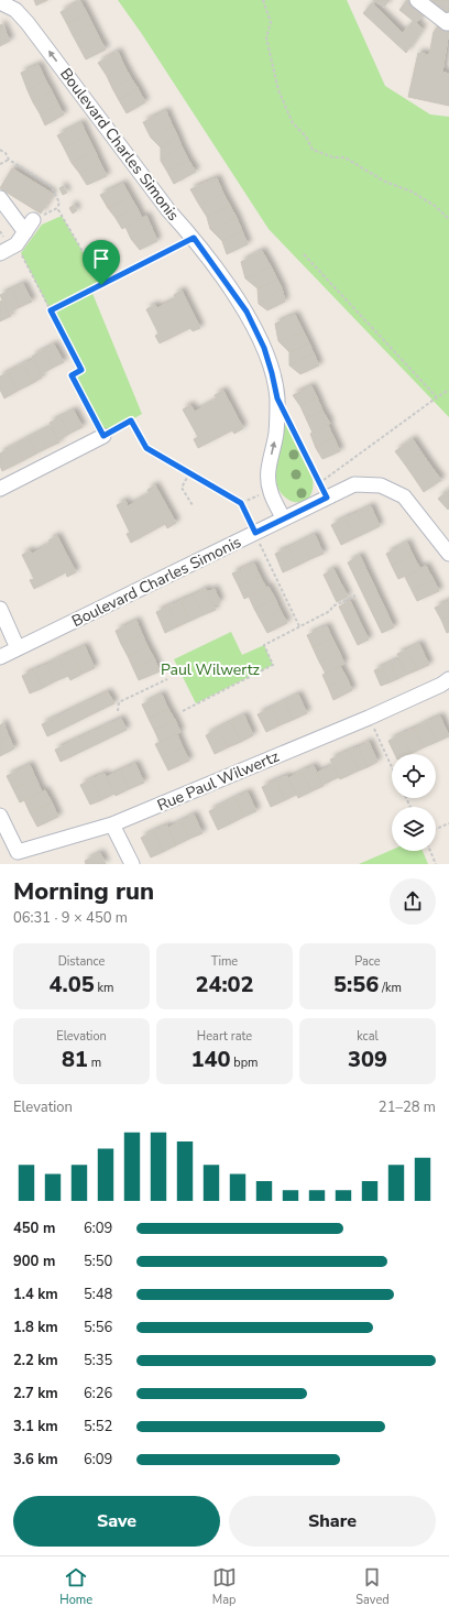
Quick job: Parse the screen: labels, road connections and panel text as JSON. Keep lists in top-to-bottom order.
{
  "streets": {
    "street": ["Boulevard Charles Simonis", "Rue Paul Wilwertz"]
  },
  "one_way": ["Boulevard Charles Simonis"],
  "parks": ["Paul Wilwertz"],
  "page": {
    "heading": ["Morning run", "06:31 · 9 × 450 m"],
    "stats": [
      ["Distance", "4.05 km"],
      ["Time", "24:02"],
      ["Pace", "5:56 /km"],
      ["Elevation", "81 m"],
      ["Heart rate", "140 bpm"],
      ["kcal", "309"]
    ],
    "chart": ["Elevation", "21–28 m"],
    "list": [
      {
        "name": "450 m",
        "note": "6:09"
      },
      {
        "name": "900 m",
        "note": "5:50"
      },
      {
        "name": "1.4 km",
        "note": "5:48"
      },
      {
        "name": "1.8 km",
        "note": "5:56"
      },
      {
        "name": "2.2 km",
        "note": "5:35"
      },
      {
        "name": "2.7 km",
        "note": "6:26"
      },
      {
        "name": "3.1 km",
        "note": "5:52"
      },
      {
        "name": "3.6 km",
        "note": "6:09"
      }
    ],
    "buttons": ["Save", "Share"],
    "tabs": ["Home", "Map", "Saved"]
  }
}
